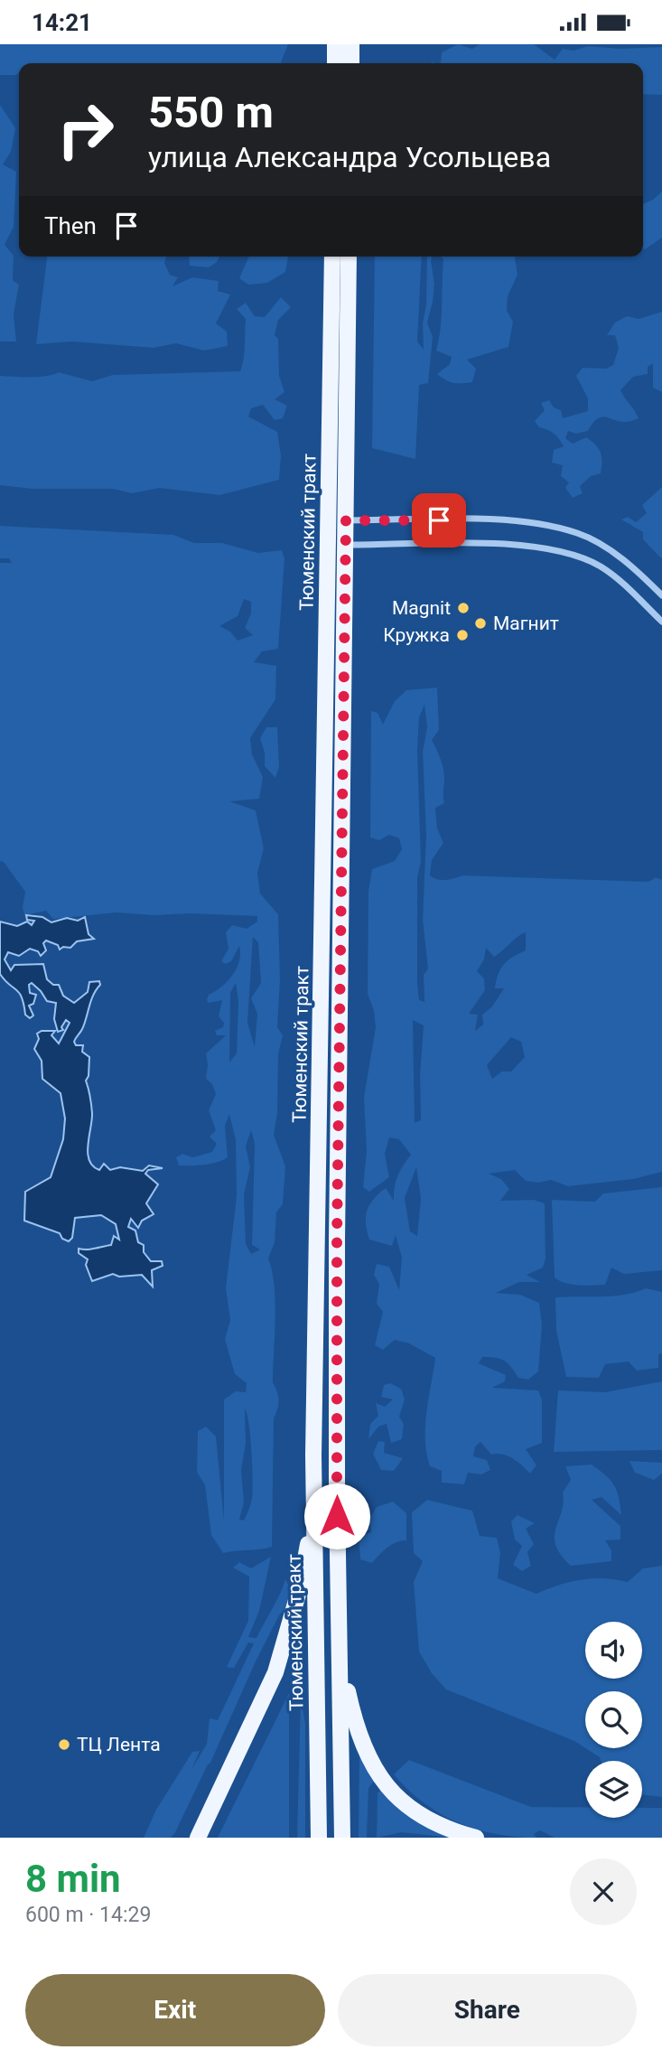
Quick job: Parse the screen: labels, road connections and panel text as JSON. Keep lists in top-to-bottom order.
{
  "streets": {
    "main road": ["Тюменский тракт"]
  },
  "places": [
    "Magnit",
    "Магнит",
    "Кружка",
    "ТЦ Лента"
  ],
  "page": {
    "status": "14:21",
    "turn": ["550 m", "улица Александра Усольцева"],
    "then": "Then",
    "heading": ["8 min", "600 m · 14:29"],
    "buttons": ["Exit", "Share"]
  }
}
